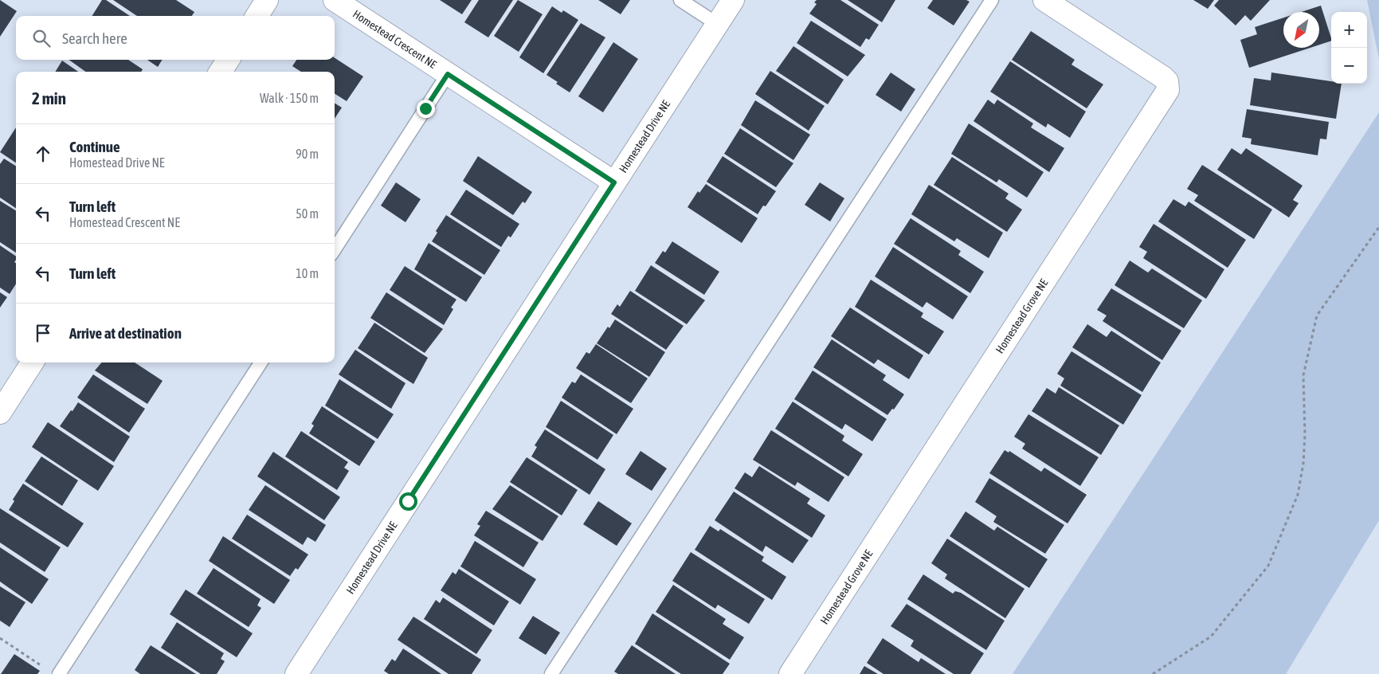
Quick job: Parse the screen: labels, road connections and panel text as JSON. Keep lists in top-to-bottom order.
{
  "streets": {
    "street": ["Homestead Crescent NE", "Homestead Drive NE", "Homestead Grove NE"]
  },
  "crossings": [
    ["Homestead Crescent NE", "Homestead Drive NE"]
  ],
  "north": "bottom left",
  "page": {
    "map_buttons": ["+", "−"],
    "search": "Search here",
    "heading": ["2 min", "Walk · 150 m"],
    "list": [
      ["Continue", "Homestead Drive NE", "90 m"],
      ["Turn left", "Homestead Crescent NE", "50 m"],
      ["Turn left", "10 m"],
      "Arrive at destination"
    ]
  }
}
